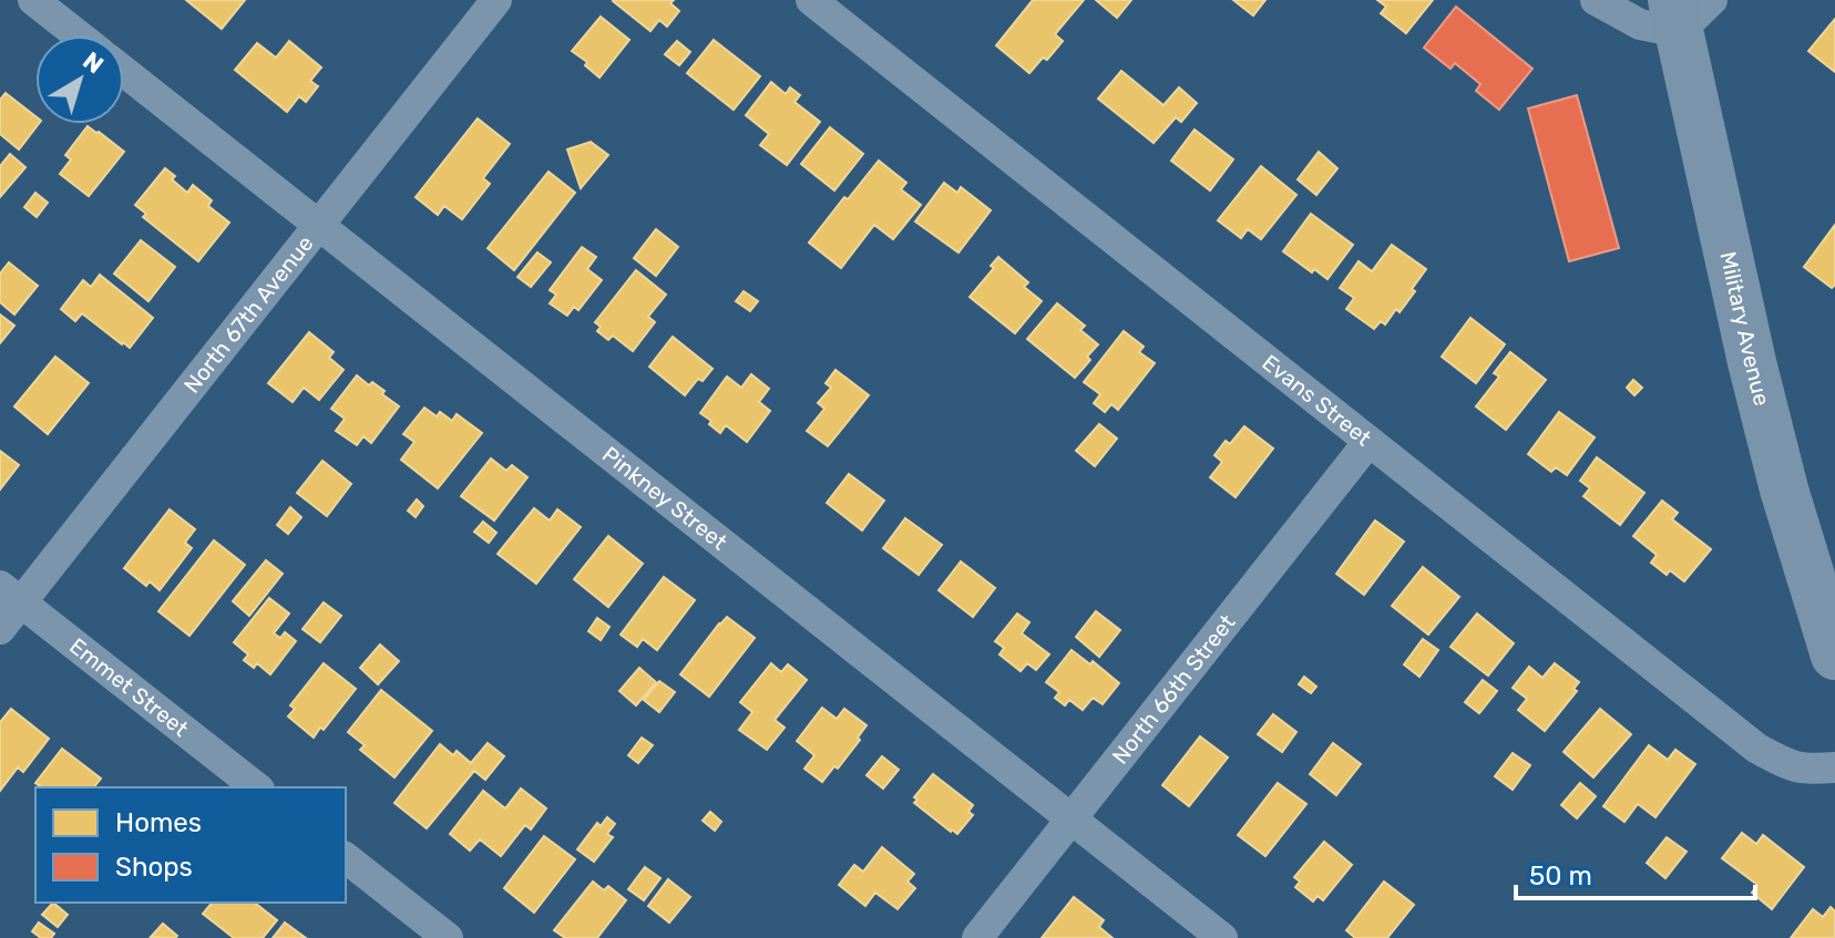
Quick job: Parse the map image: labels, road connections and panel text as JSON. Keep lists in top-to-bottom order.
{
  "streets": {
    "main road": ["Military Avenue"],
    "street": [
      "North 67th Avenue",
      "Evans Street",
      "Pinkney Street",
      "Emmet Street",
      "North 66th Street"
    ]
  },
  "crossings": [
    ["North 67th Avenue", "Pinkney Street"],
    ["North 67th Avenue", "Emmet Street"],
    ["Evans Street", "North 66th Street"],
    ["Pinkney Street", "North 66th Street"]
  ],
  "legend": ["Homes", "Shops"],
  "scale_bar": "50 m",
  "north": "top right"
}
